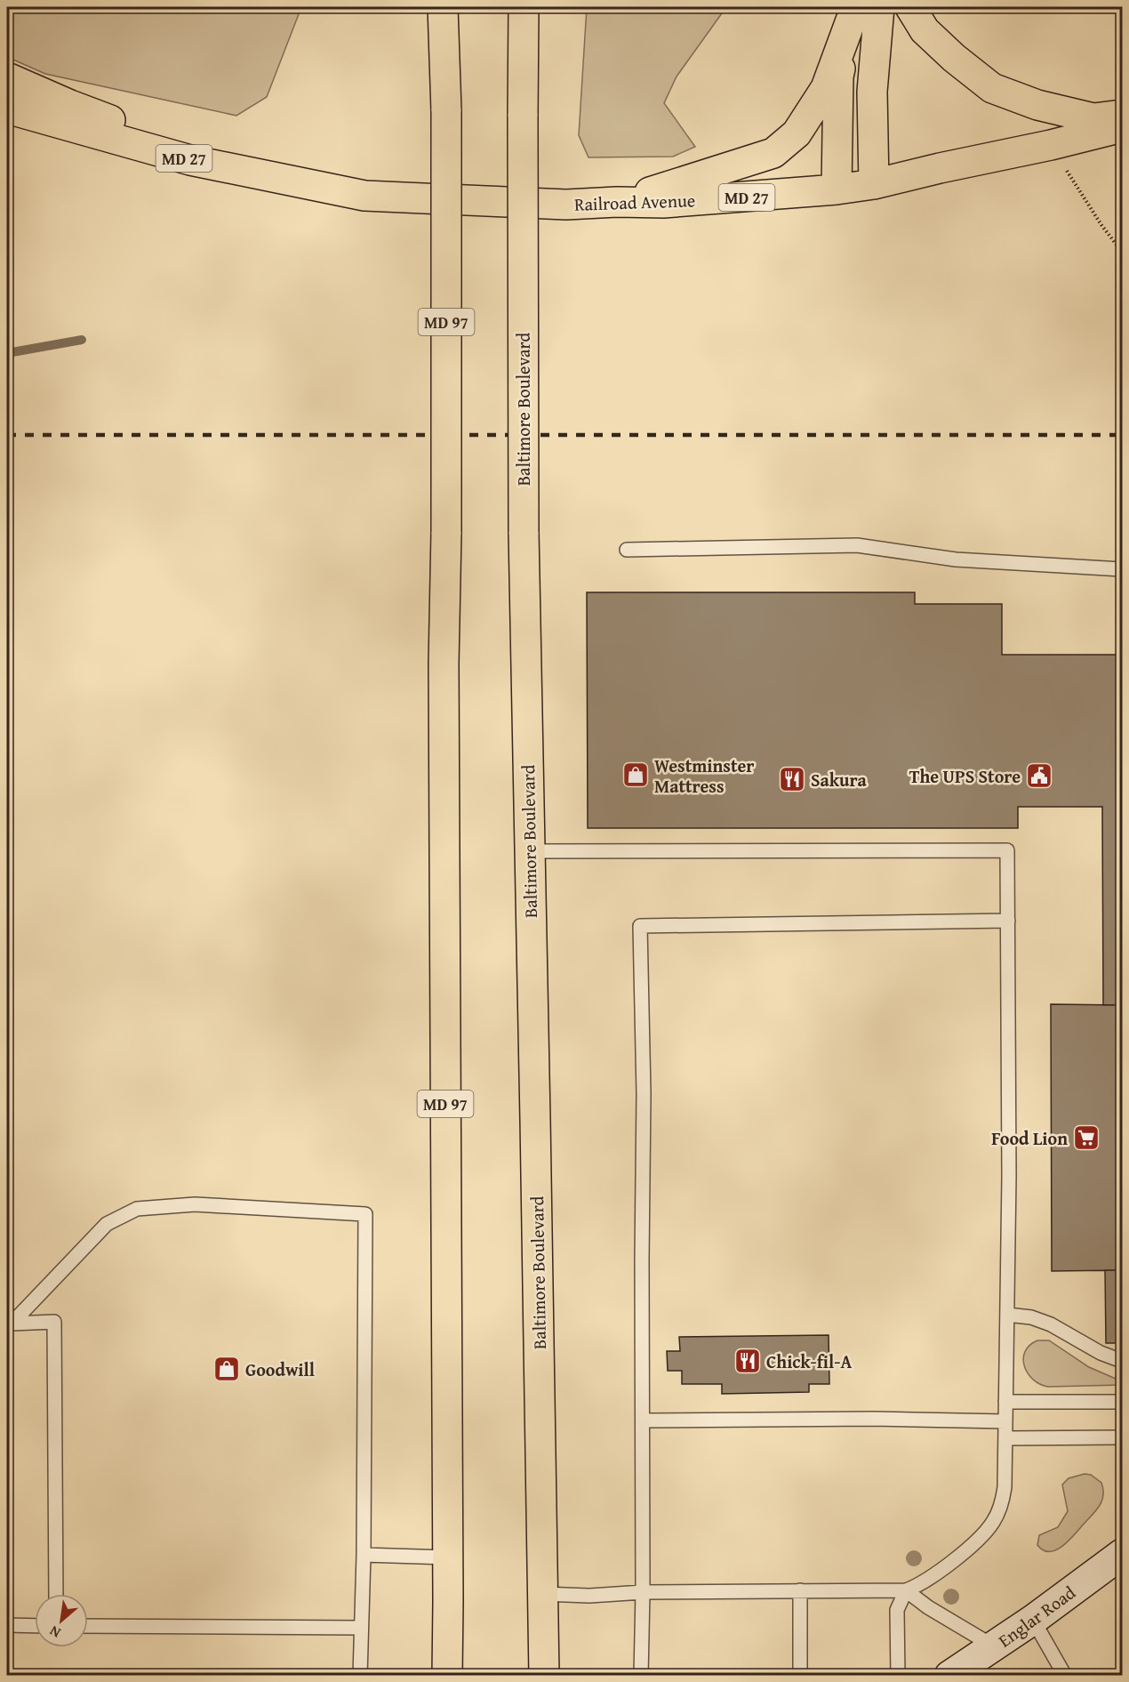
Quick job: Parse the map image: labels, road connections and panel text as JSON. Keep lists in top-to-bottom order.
{
  "streets": {
    "highway": [
      "MD 27",
      "Railroad Avenue",
      "MD 97",
      "Baltimore Boulevard"
    ],
    "street": ["Englar Road"]
  },
  "crossings": [
    ["MD 27", "Railroad Avenue"]
  ],
  "places": {
    "shop": ["Westminster Mattress", "Goodwill"],
    "public building": ["The UPS Store"],
    "restaurant": ["Sakura", "Chick-fil-A"],
    "supermarket": ["Food Lion"]
  },
  "north": "bottom left"
}
